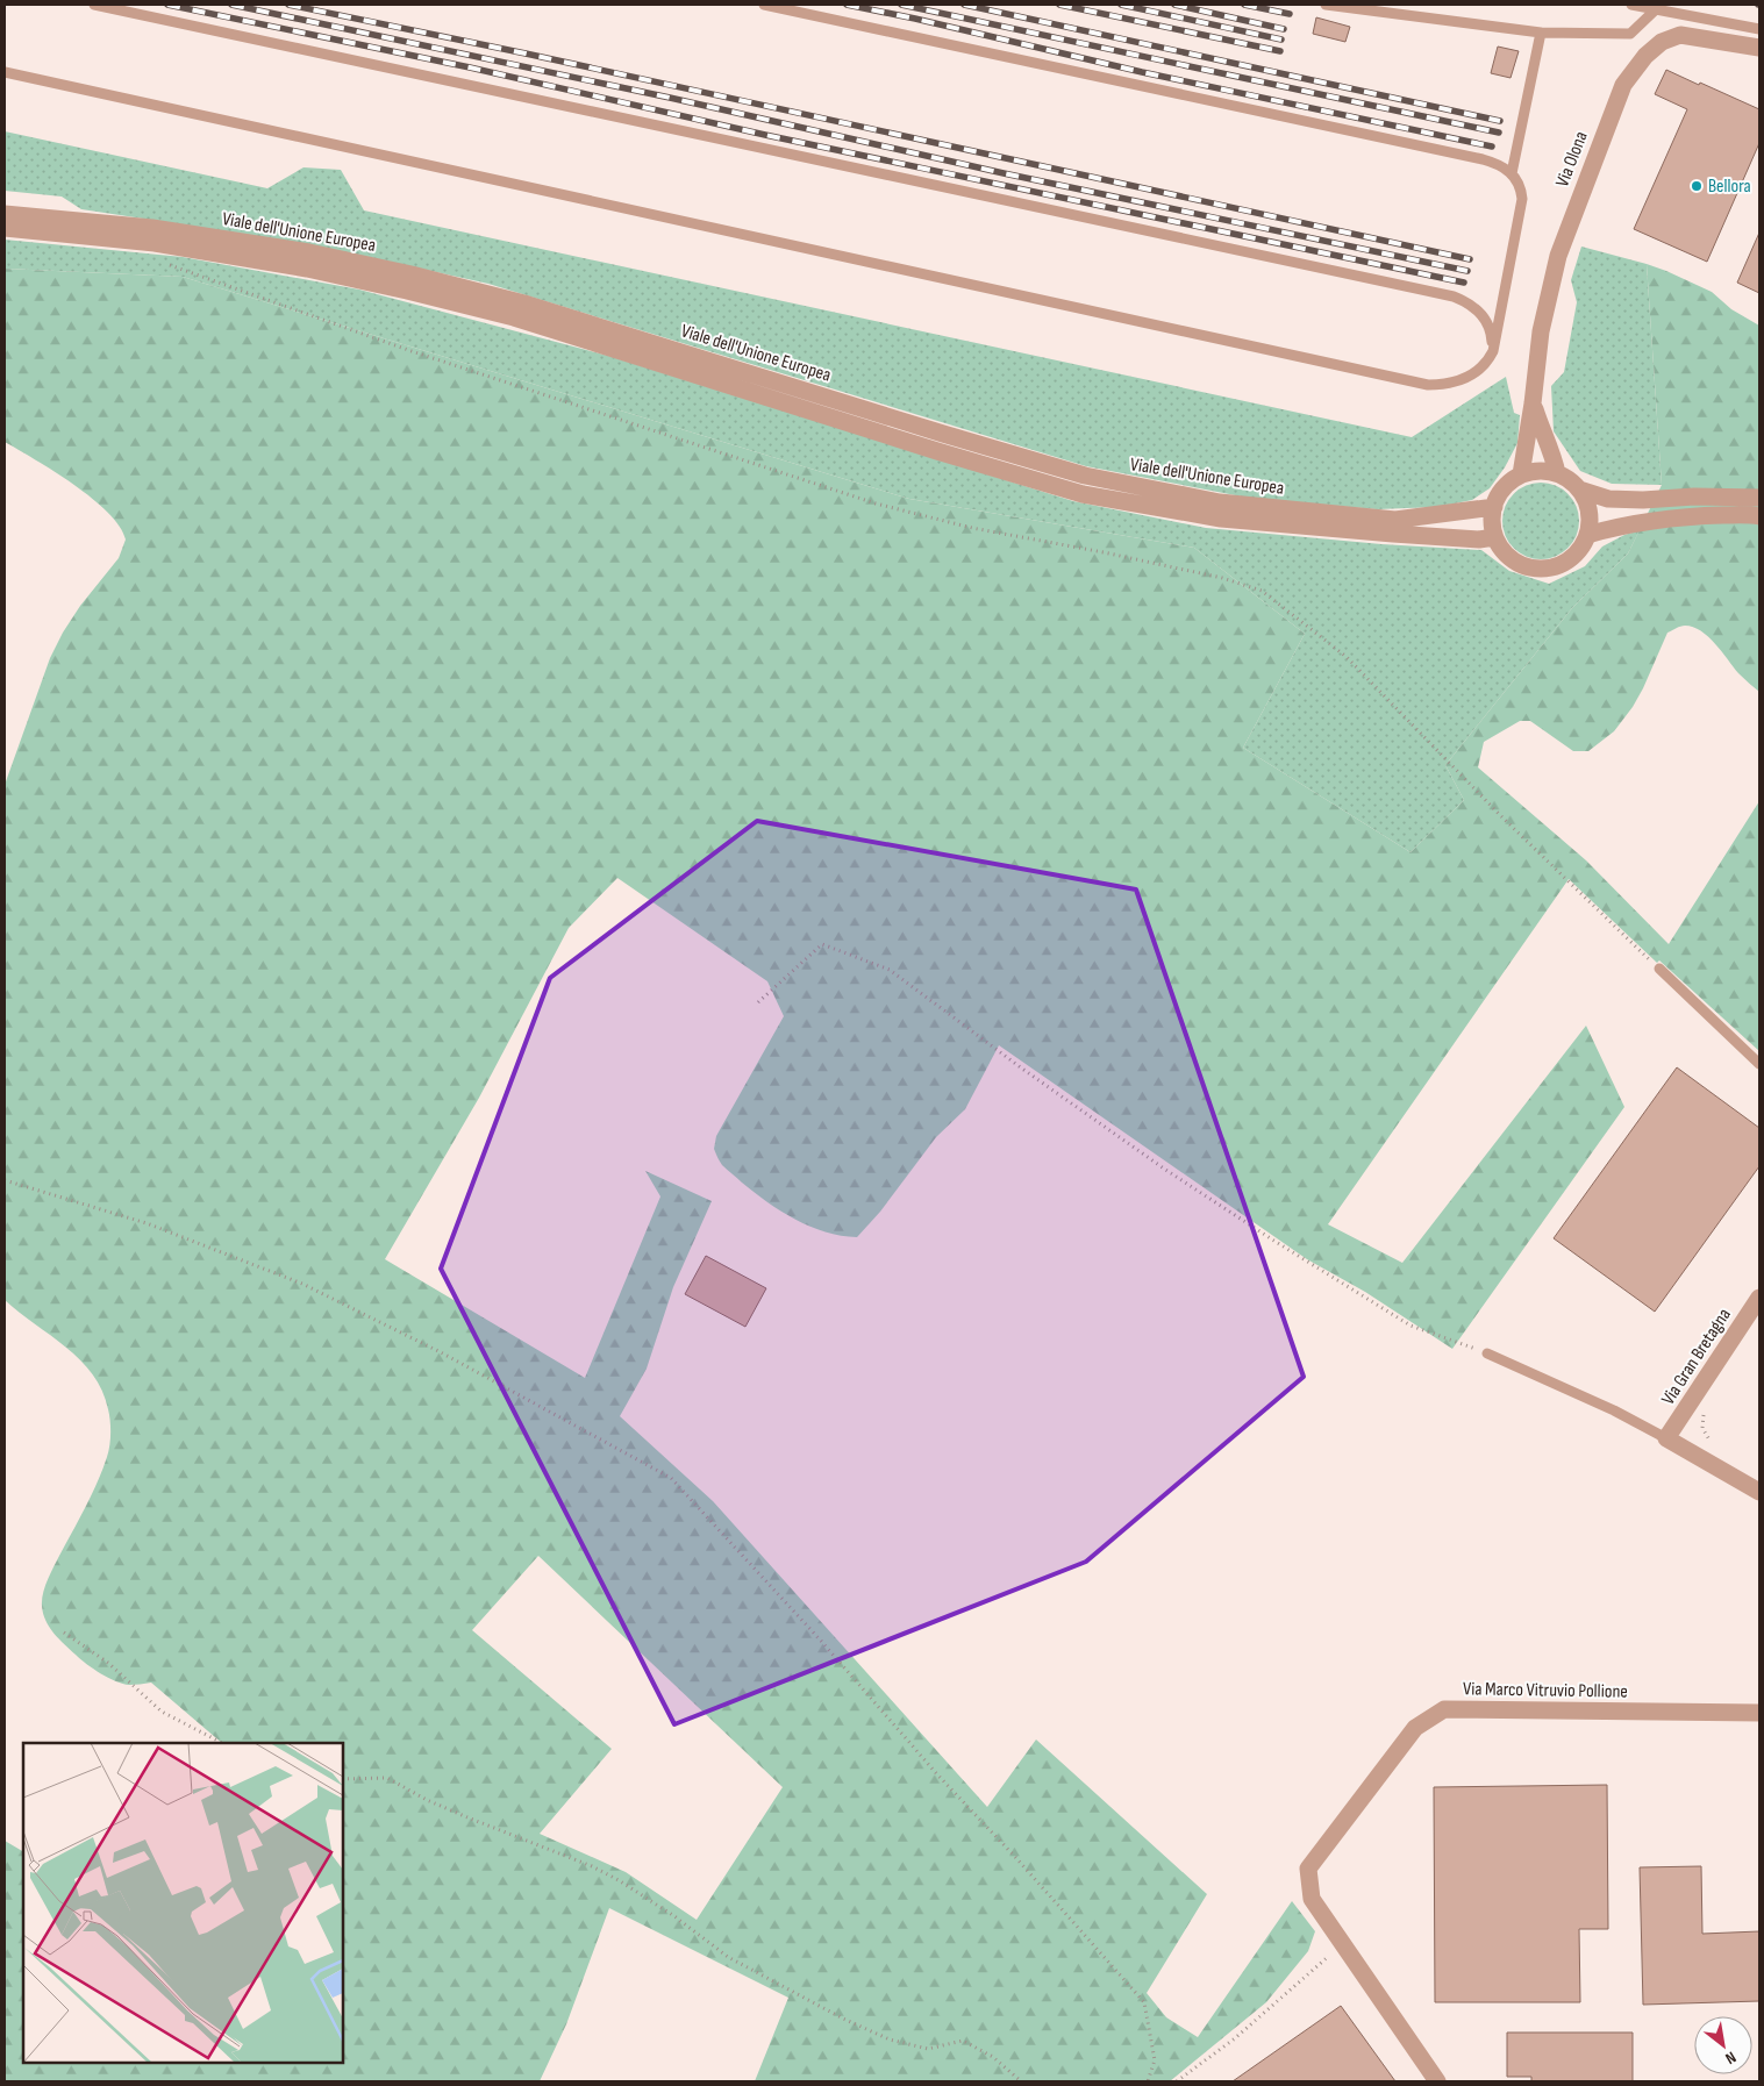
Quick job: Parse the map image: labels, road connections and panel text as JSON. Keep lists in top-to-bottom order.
{
  "streets": {
    "street": [
      "Via Olona",
      "Viale dell'Unione Europea",
      "Via Gran Bretagna",
      "Via Marco Vitruvio Pollione"
    ]
  },
  "crossings": [
    ["Via Olona", "Viale dell'Unione Europea"]
  ],
  "places": ["Bellora"],
  "north": "bottom right"
}
